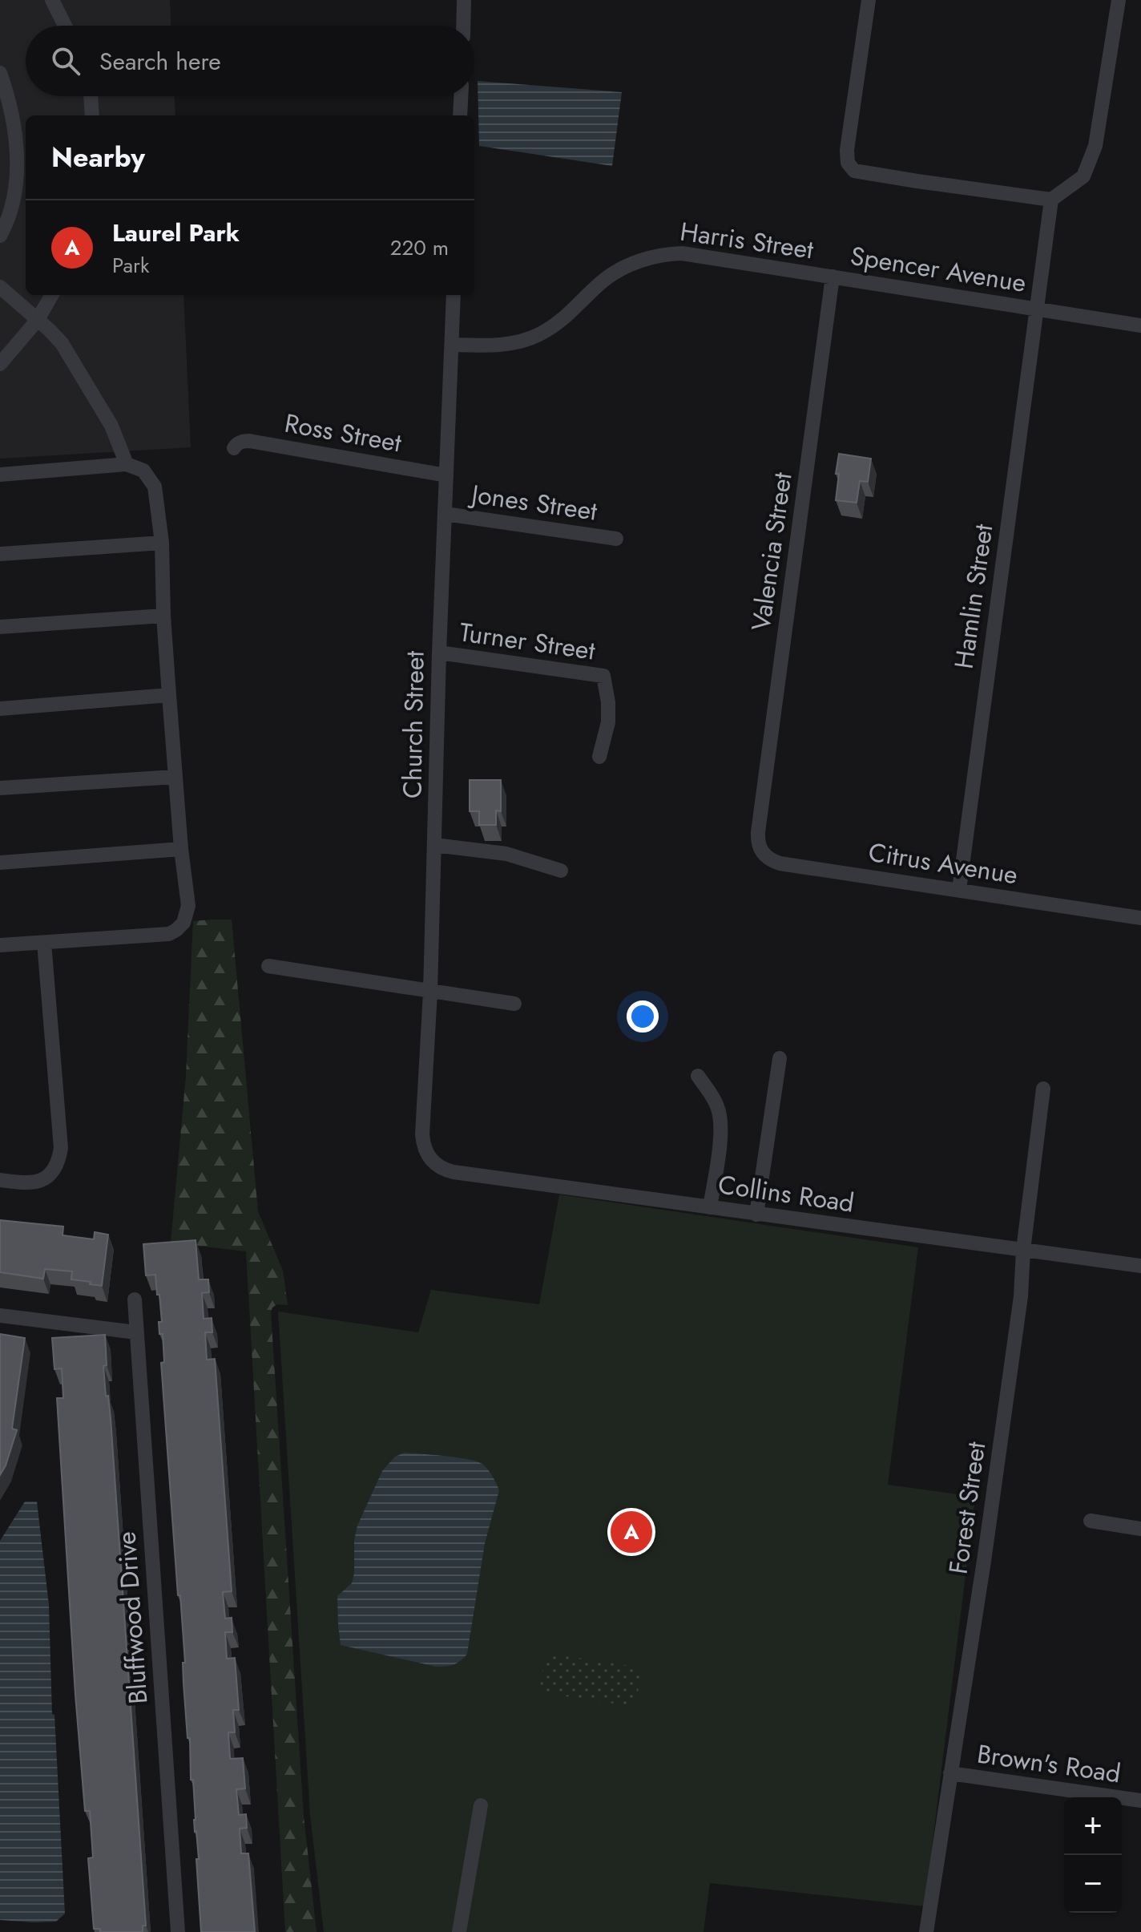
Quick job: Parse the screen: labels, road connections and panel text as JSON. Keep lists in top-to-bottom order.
{
  "streets": {
    "street": [
      "Harris Street",
      "Spencer Avenue",
      "Ross Street",
      "Jones Street",
      "Valencia Street",
      "Hamlin Street",
      "Turner Street",
      "Church Street",
      "Citrus Avenue",
      "Collins Road",
      "Forest Street",
      "Bluffwood Drive",
      "Brown's Road"
    ]
  },
  "crossings": [
    ["Harris Street", "Spencer Avenue"],
    ["Harris Street", "Valencia Street"],
    ["Harris Street", "Church Street"],
    ["Spencer Avenue", "Valencia Street"],
    ["Spencer Avenue", "Hamlin Street"],
    ["Ross Street", "Church Street"],
    ["Jones Street", "Church Street"],
    ["Valencia Street", "Citrus Avenue"],
    ["Hamlin Street", "Citrus Avenue"],
    ["Turner Street", "Church Street"],
    ["Church Street", "Collins Road"],
    ["Collins Road", "Forest Street"],
    ["Forest Street", "Brown's Road"]
  ],
  "page": {
    "search": "Search here",
    "heading": "Nearby",
    "list": [
      {
        "mark": "A",
        "name": "Laurel Park",
        "note": "Park",
        "value": "220 m"
      }
    ],
    "pins": "A",
    "map_buttons": ["+", "−"]
  }
}
